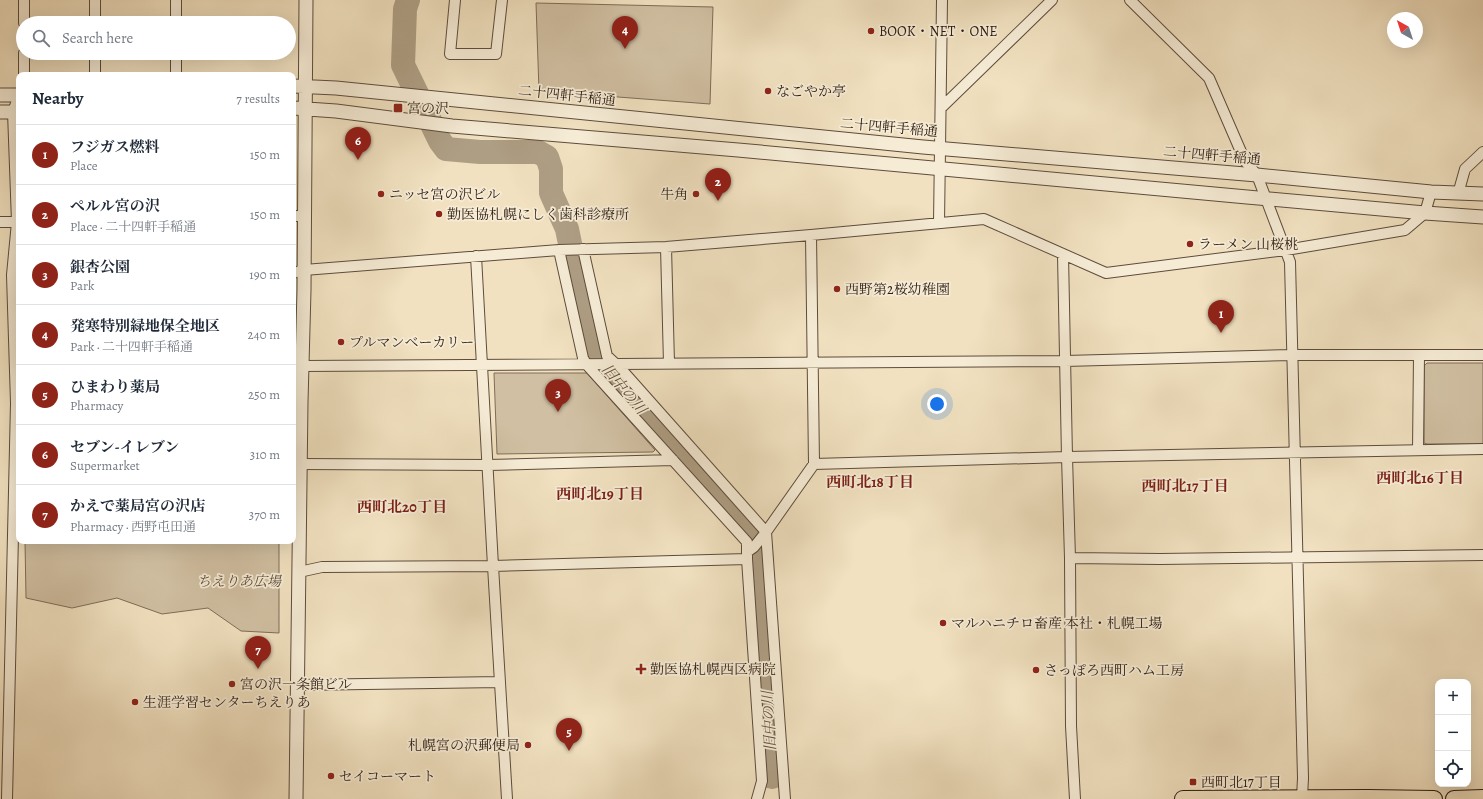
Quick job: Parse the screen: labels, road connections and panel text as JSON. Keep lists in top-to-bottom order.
{
  "streets": {
    "street": ["二十四軒手稲通"]
  },
  "districts": [
    "西町北16丁目",
    "西町北18丁目",
    "西町北17丁目",
    "西町北19丁目",
    "西町北20丁目"
  ],
  "water": ["旧中の川"],
  "parks": ["ちえりあ広場"],
  "places": {
    "other": [
      "BOOK・NET・ONE",
      "なごやか亭",
      "ニッセ宮の沢ビル",
      "牛角",
      "勤医協札幌にしく歯科診療所",
      "ラーメン 山桜桃",
      "西野第2桜幼稚園",
      "プルマンベーカリー",
      "マルハニチロ畜産 本社・札幌工場",
      "さっぽろ西町ハム工房",
      "宮の沢一条館ビル",
      "生涯学習センターちえりあ",
      "札幌宮の沢郵便局",
      "セイコーマート"
    ],
    "transit": ["宮の沢", "西町北17丁目"],
    "health": ["勤医協札幌西区病院"]
  },
  "north": "top left",
  "page": {
    "pins": [
      "4",
      "6",
      "2",
      "1",
      "3",
      "7",
      "5"
    ],
    "search": "Search here",
    "heading": ["Nearby", "7 results"],
    "list": [
      {
        "mark": "1",
        "name": "フジガス燃料",
        "note": "Place",
        "value": "150 m"
      },
      {
        "mark": "2",
        "name": "ペルル宮の沢",
        "note": "Place · 二十四軒手稲通",
        "value": "150 m"
      },
      {
        "mark": "3",
        "name": "銀杏公園",
        "note": "Park",
        "value": "190 m"
      },
      {
        "mark": "4",
        "name": "発寒特別緑地保全地区",
        "note": "Park · 二十四軒手稲通",
        "value": "240 m"
      },
      {
        "mark": "5",
        "name": "ひまわり薬局",
        "note": "Pharmacy",
        "value": "250 m"
      },
      {
        "mark": "6",
        "name": "セブン-イレブン",
        "note": "Supermarket",
        "value": "310 m"
      },
      {
        "mark": "7",
        "name": "かえで薬局宮の沢店",
        "note": "Pharmacy · 西野屯田通",
        "value": "370 m"
      }
    ],
    "map_buttons": ["+", "−"]
  }
}
